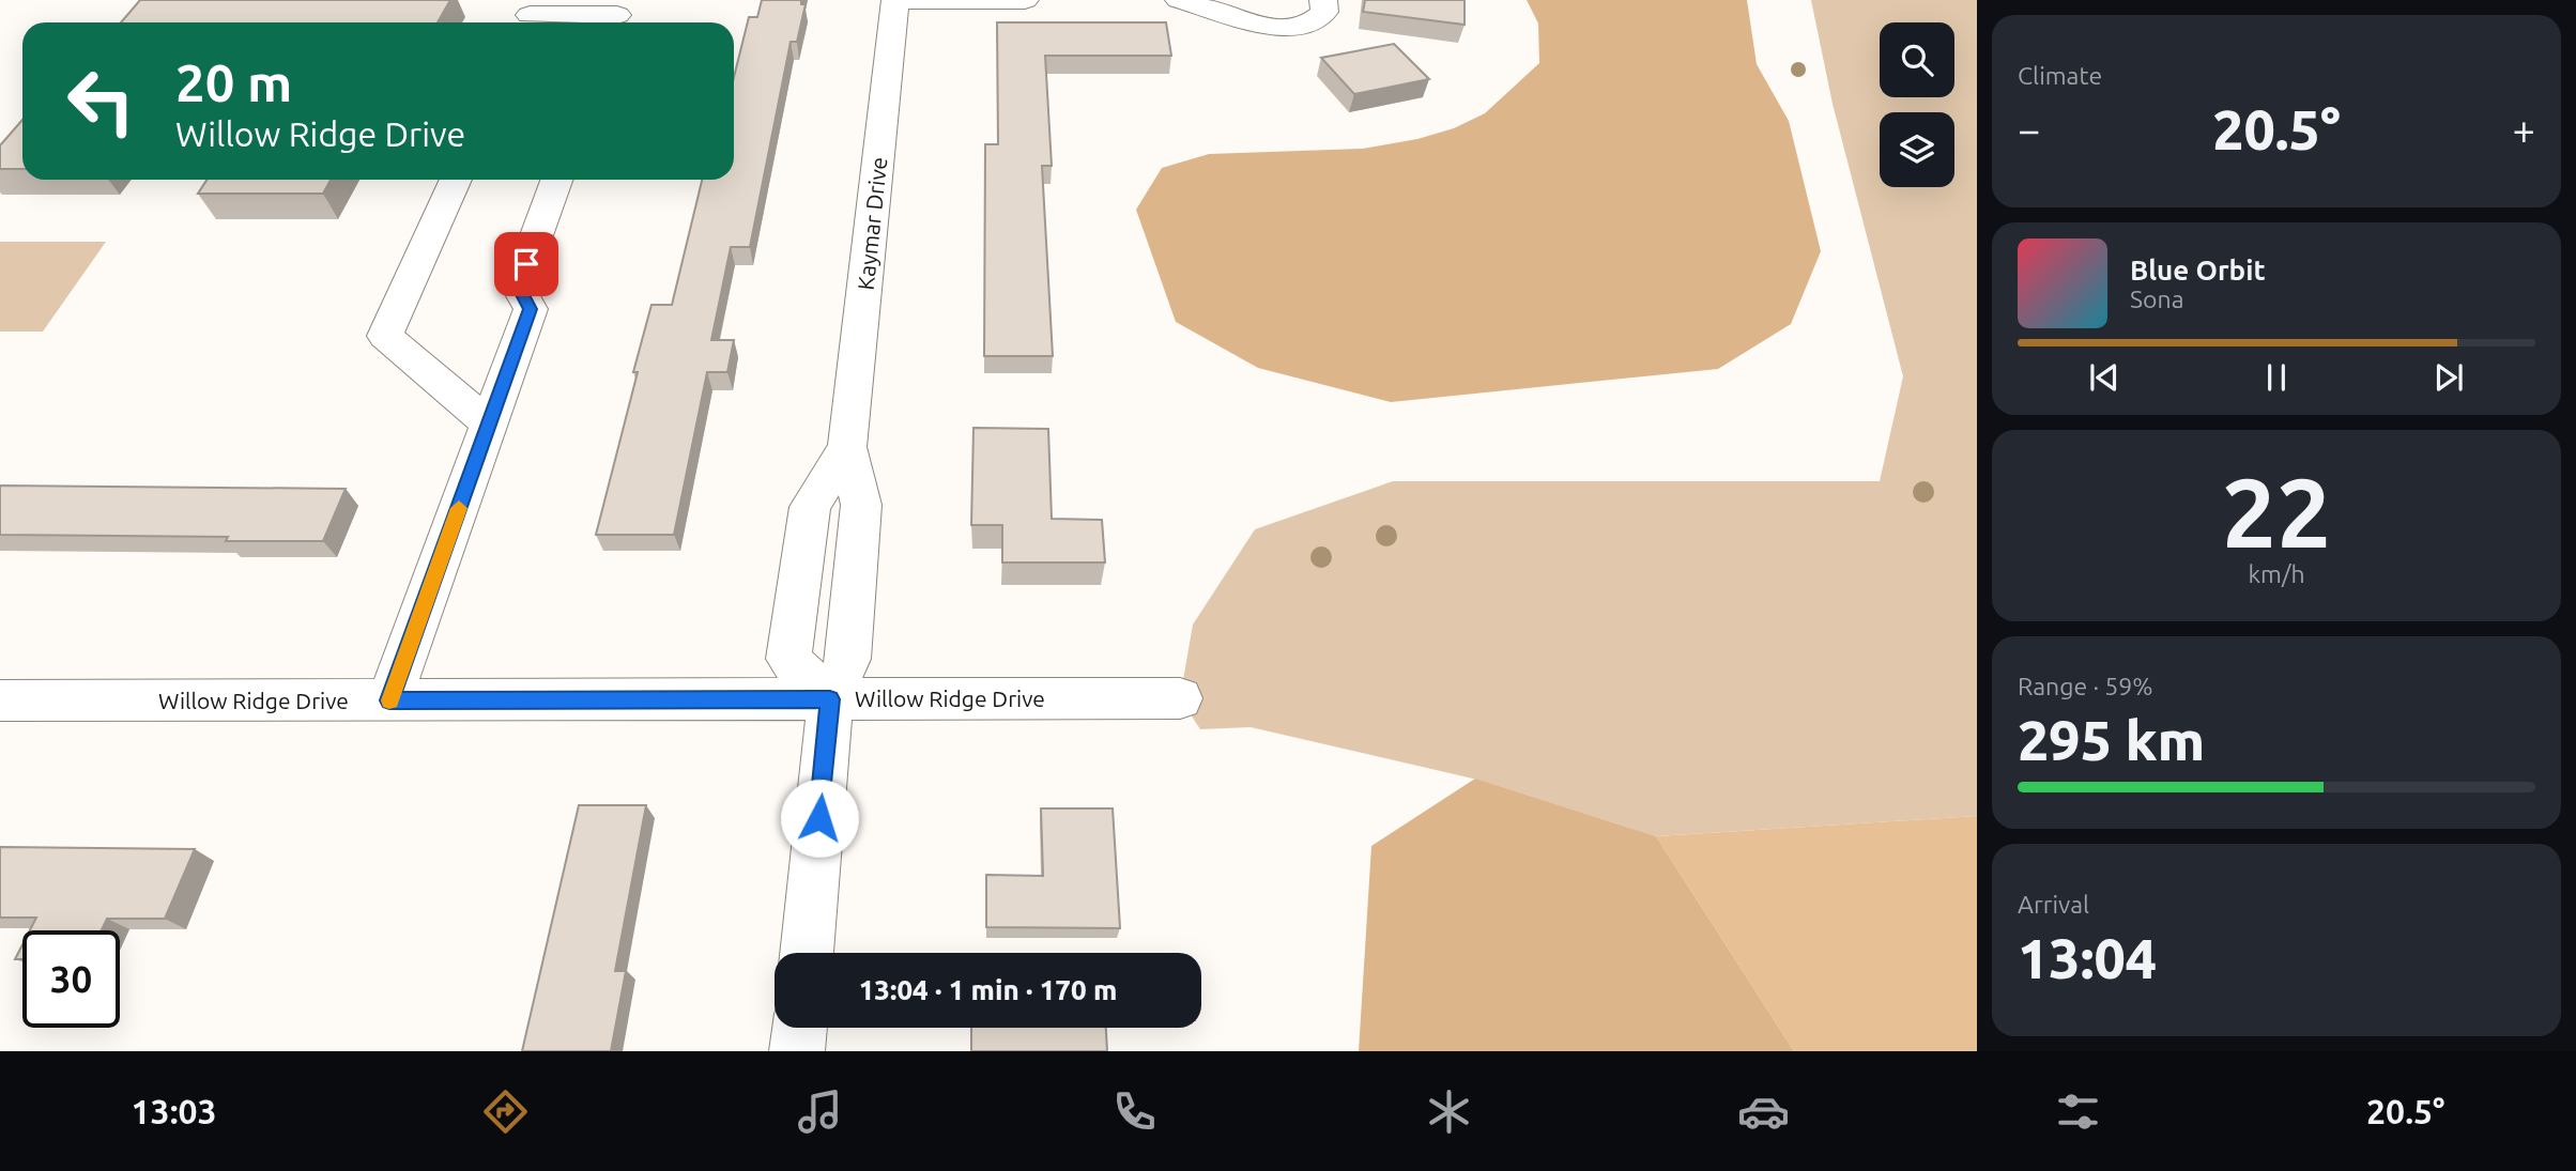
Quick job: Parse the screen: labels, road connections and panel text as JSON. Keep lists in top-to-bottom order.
{
  "streets": {
    "street": ["Kaymar Drive", "Willow Ridge Drive"]
  },
  "crossings": [
    ["Kaymar Drive", "Willow Ridge Drive"]
  ],
  "page": {
    "tile": [
      "Climate",
      ["22", "km/h"],
      ["Range · 59%", "295 km"],
      ["Arrival", "13:04"]
    ],
    "turn": ["20 m", "Willow Ridge Drive"],
    "heat": ["−", "20.5°", "+"],
    "song": ["Blue Orbit", "Sona"],
    "limit": "30",
    "trip": "13:04 · 1 min · 170 m",
    "tabs": ["13:03", "20.5°"]
  }
}
